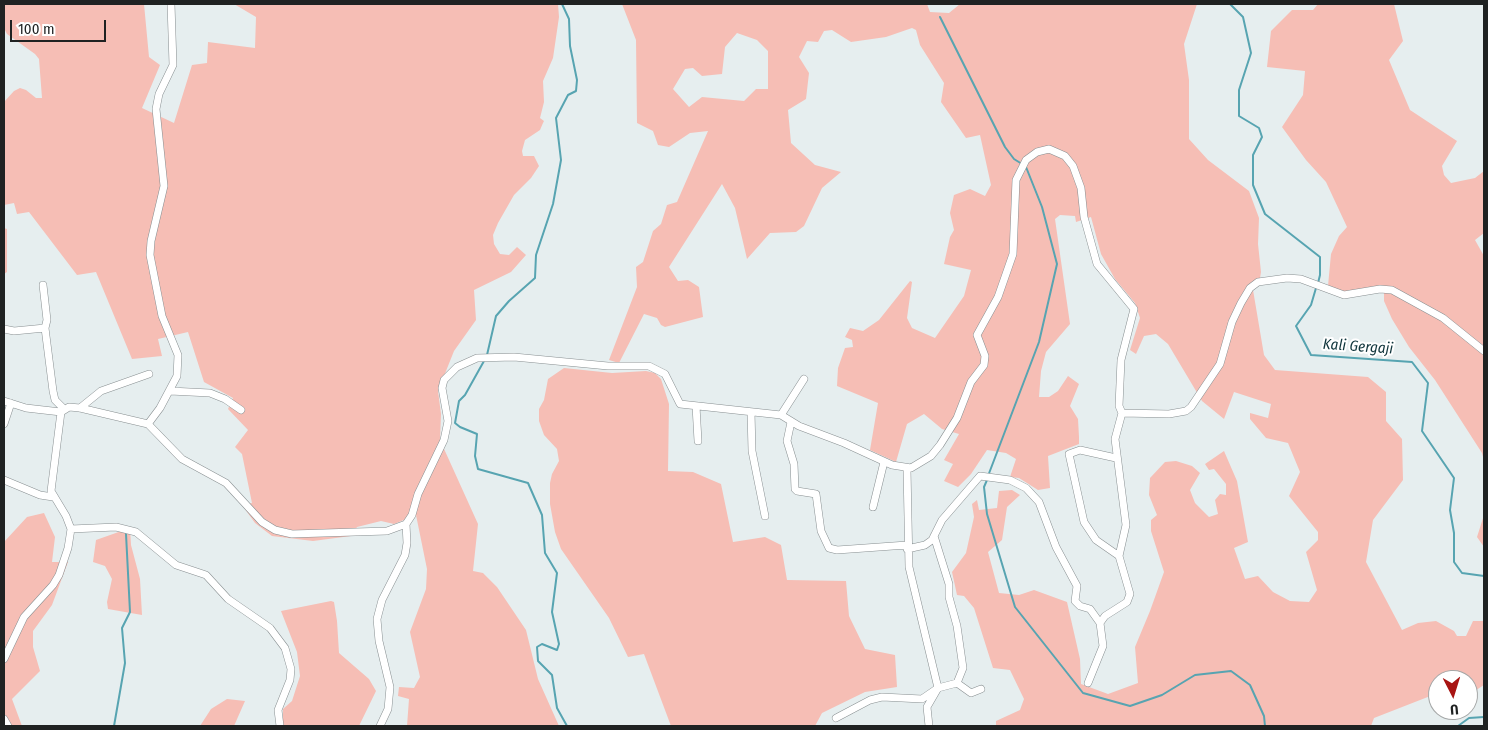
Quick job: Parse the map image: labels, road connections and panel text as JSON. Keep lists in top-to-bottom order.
{
  "water": ["Kali Gergaji"],
  "scale_bar": "100 m",
  "north": "bottom"
}
